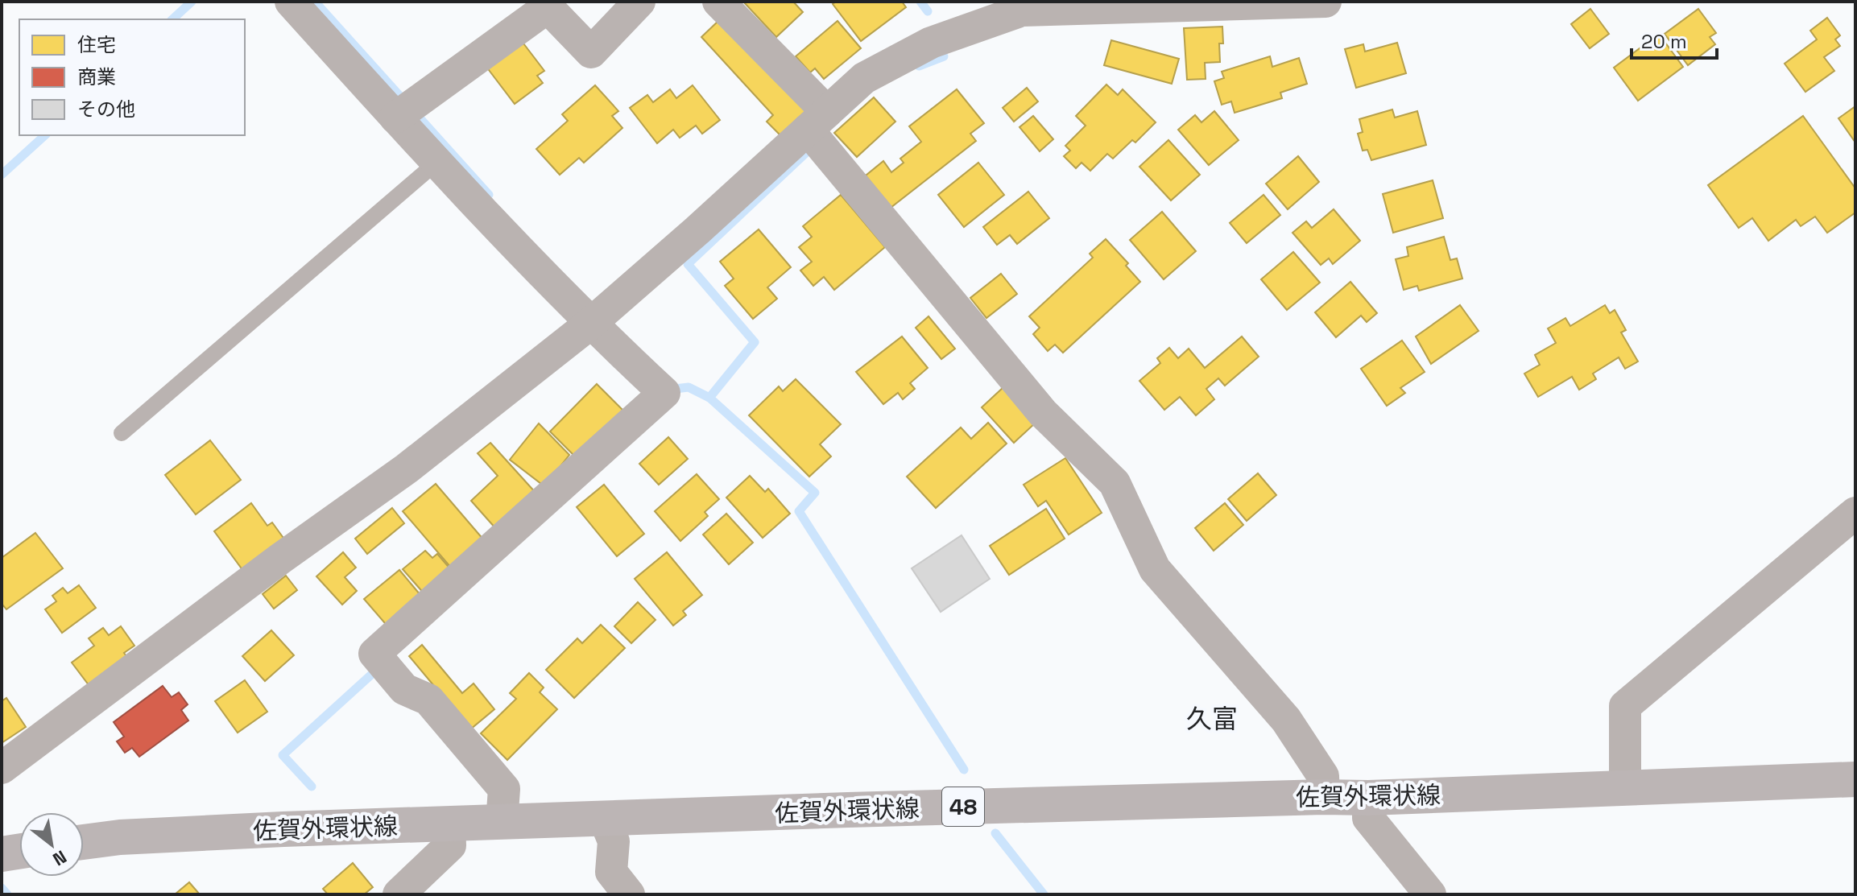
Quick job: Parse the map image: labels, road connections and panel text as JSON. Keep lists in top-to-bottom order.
{
  "streets": {
    "main road": ["佐賀外環状線", "48"]
  },
  "districts": ["久富"],
  "legend": ["住宅", "商業", "その他"],
  "scale_bar": "20 m",
  "north": "bottom right"
}
